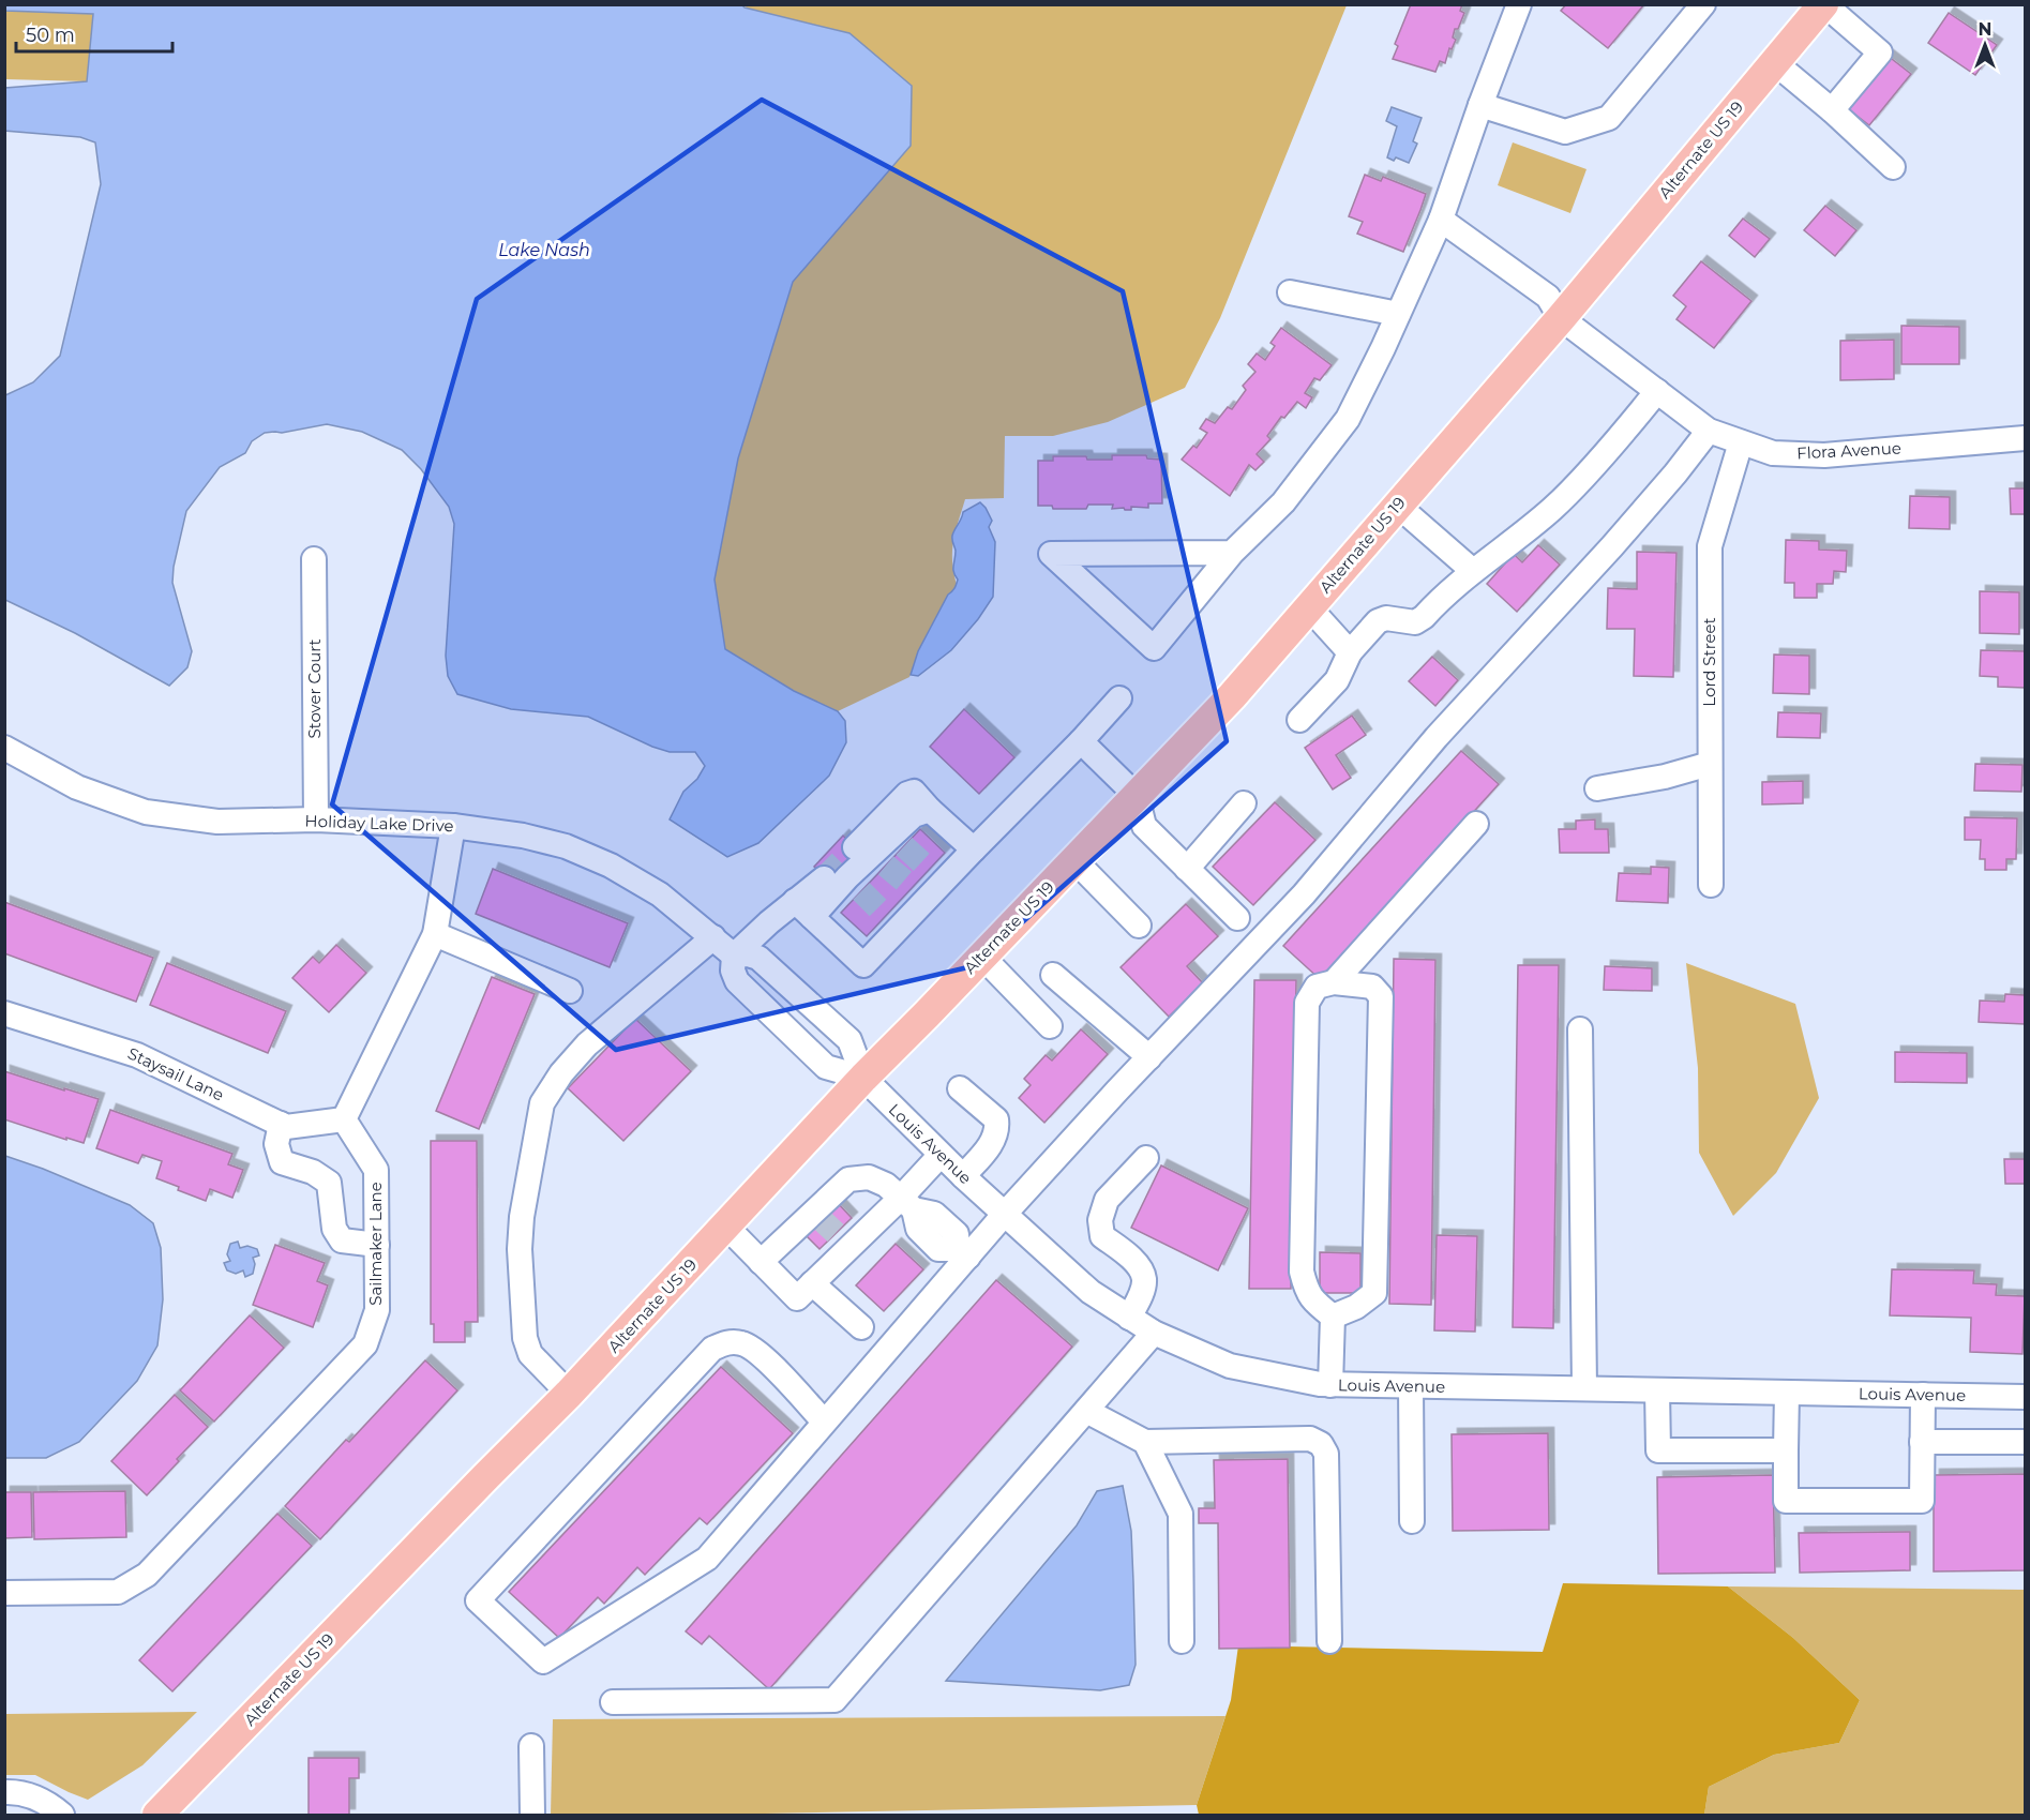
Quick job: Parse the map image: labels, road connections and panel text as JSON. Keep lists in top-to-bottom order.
{
  "streets": {
    "main road": ["Alternate US 19"],
    "street": [
      "Flora Avenue",
      "Lord Street",
      "Stover Court",
      "Holiday Lake Drive",
      "Staysail Lane",
      "Louis Avenue",
      "Sailmaker Lane"
    ]
  },
  "crossings": [
    ["Alternate US 19", "Flora Avenue"],
    ["Alternate US 19", "Holiday Lake Drive"],
    ["Alternate US 19", "Louis Avenue"],
    ["Flora Avenue", "Lord Street"],
    ["Stover Court", "Holiday Lake Drive"],
    ["Holiday Lake Drive", "Louis Avenue"],
    ["Staysail Lane", "Sailmaker Lane"]
  ],
  "water": ["Lake Nash"],
  "scale_bar": "50 m",
  "north": "top"
}
